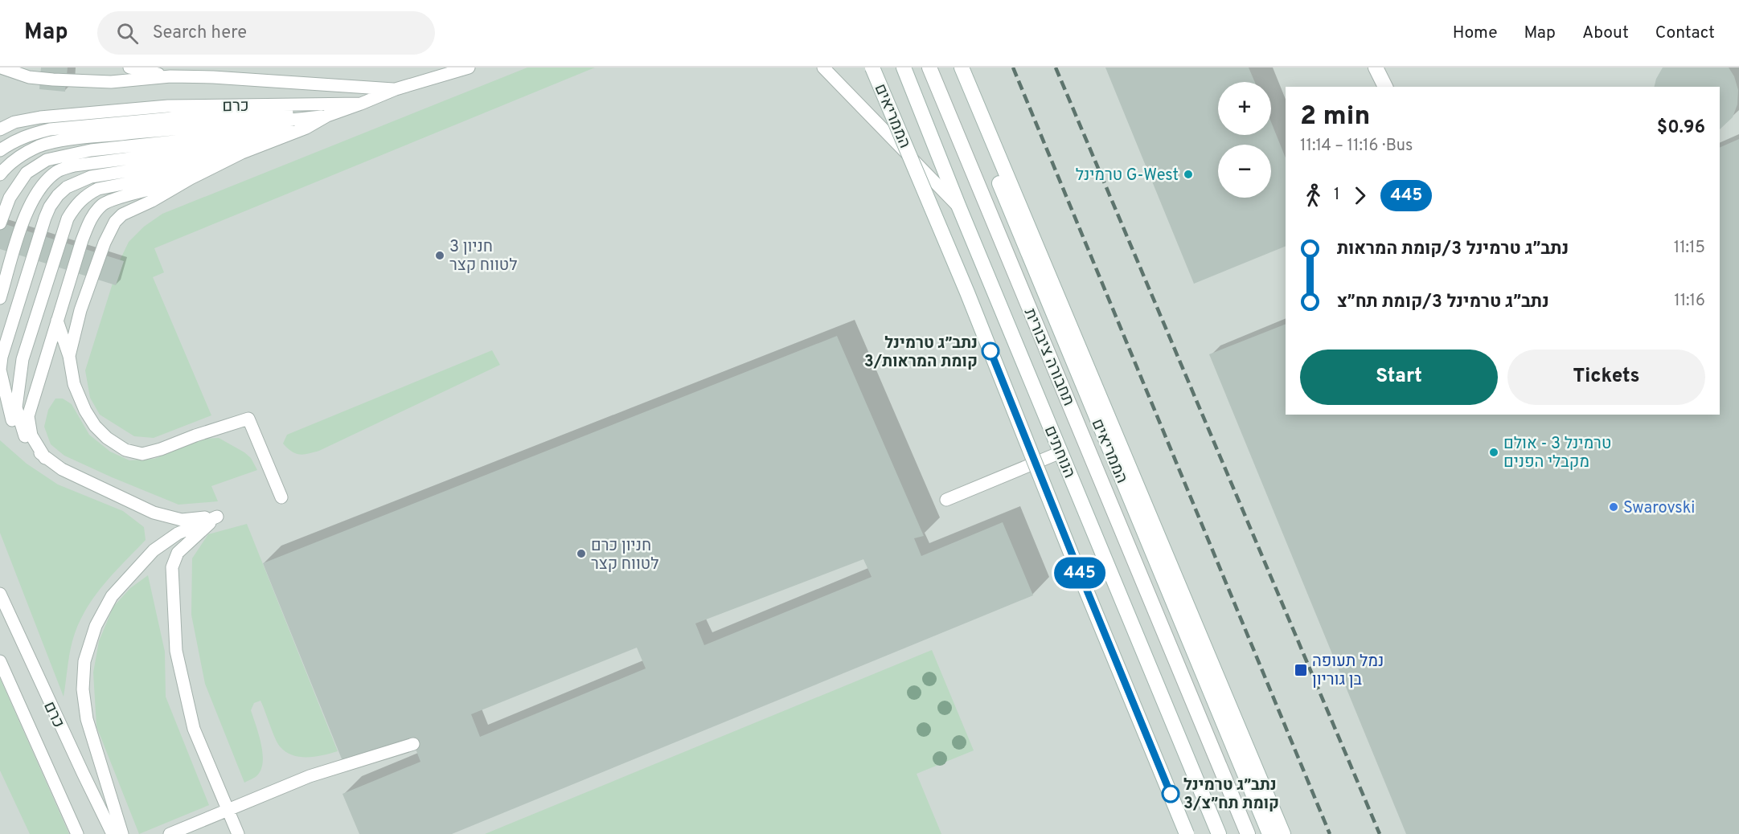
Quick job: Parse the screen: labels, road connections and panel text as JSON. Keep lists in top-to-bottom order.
{
  "streets": {
    "street": ["הממריאים", "תחבורה ציבורית", "הנוחתים"],
    "lane": ["כרם"]
  },
  "places": {
    "other": [
      "טרמינל G-West",
      "חניון 3 לטווח קצר",
      "נתב״ג טרמינל 3/קומת המראות",
      "טרמינל 3 - אולם מקבלי הפנים",
      "Swarovski",
      "חניון כרם לטווח קצר",
      "נתב״ג טרמינל 3/קומת תח״צ"
    ],
    "transit": ["נמל תעופה בן גוריון"]
  },
  "lines": ["bus line 445"],
  "page": {
    "header": "Map",
    "search": "Search here",
    "nav": [
      "Home",
      "Map",
      "About",
      "Contact"
    ],
    "on_map": "445",
    "map_buttons": ["+", "−"],
    "heading": ["2 min", "11:14 – 11:16 · Bus", "$0.96"],
    "legs": ["1", "445"],
    "list": [
      {
        "name": "נתב״ג טרמינל 3/קומת המראות",
        "value": "11:15"
      },
      {
        "name": "נתב״ג טרמינל 3/קומת תח״צ",
        "value": "11:16"
      }
    ],
    "buttons": ["Start", "Tickets"]
  }
}
